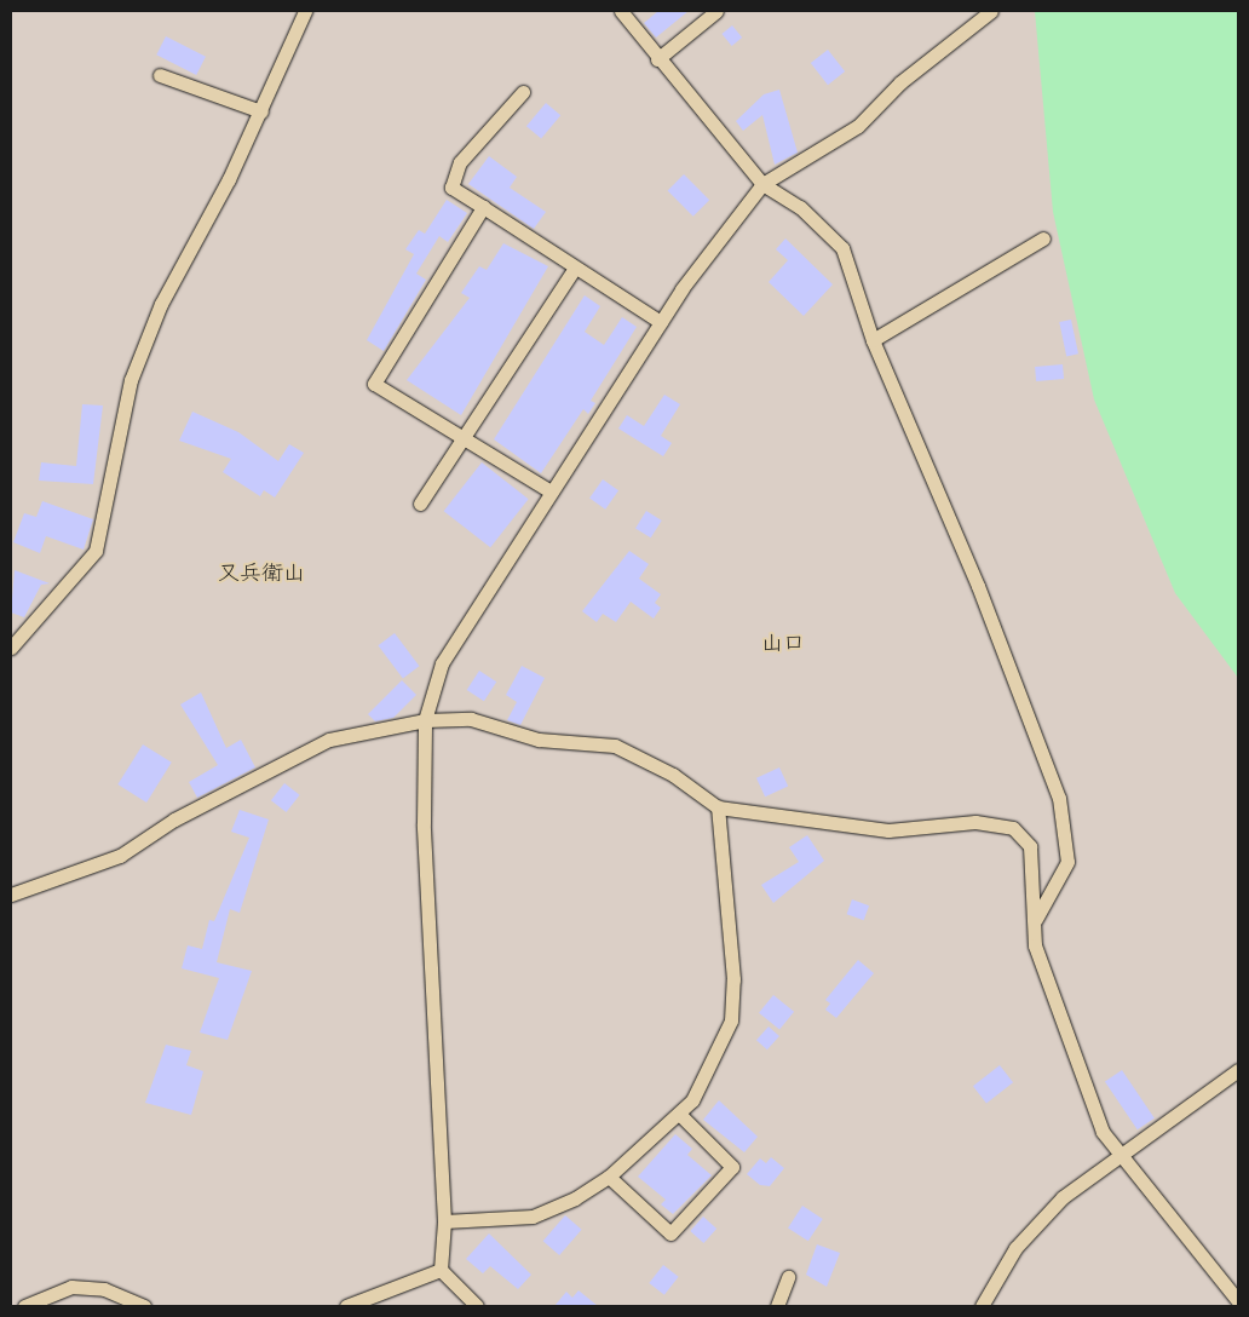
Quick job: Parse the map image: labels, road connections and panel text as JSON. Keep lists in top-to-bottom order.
{
  "districts": ["又兵衛山", "山口"]
}
